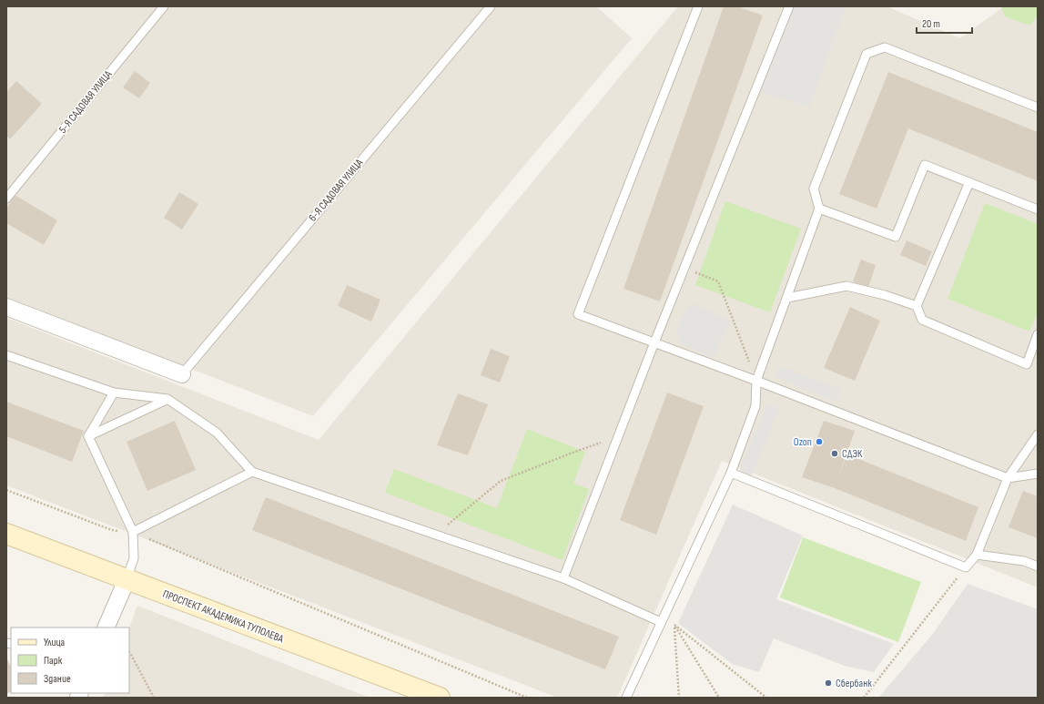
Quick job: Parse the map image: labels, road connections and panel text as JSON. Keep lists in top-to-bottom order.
{
  "streets": {
    "main road": ["ПРОСПЕКТ АКАДЕМИКА ТУПОЛЕВА"],
    "lane": ["5-Я САДОВАЯ УЛИЦА", "6-Я САДОВАЯ УЛИЦА"]
  },
  "places": ["Ozon", "СДЭК", "Сбербанк"],
  "legend": ["Улица", "Парк", "Здание"],
  "scale_bar": "20 m"
}
